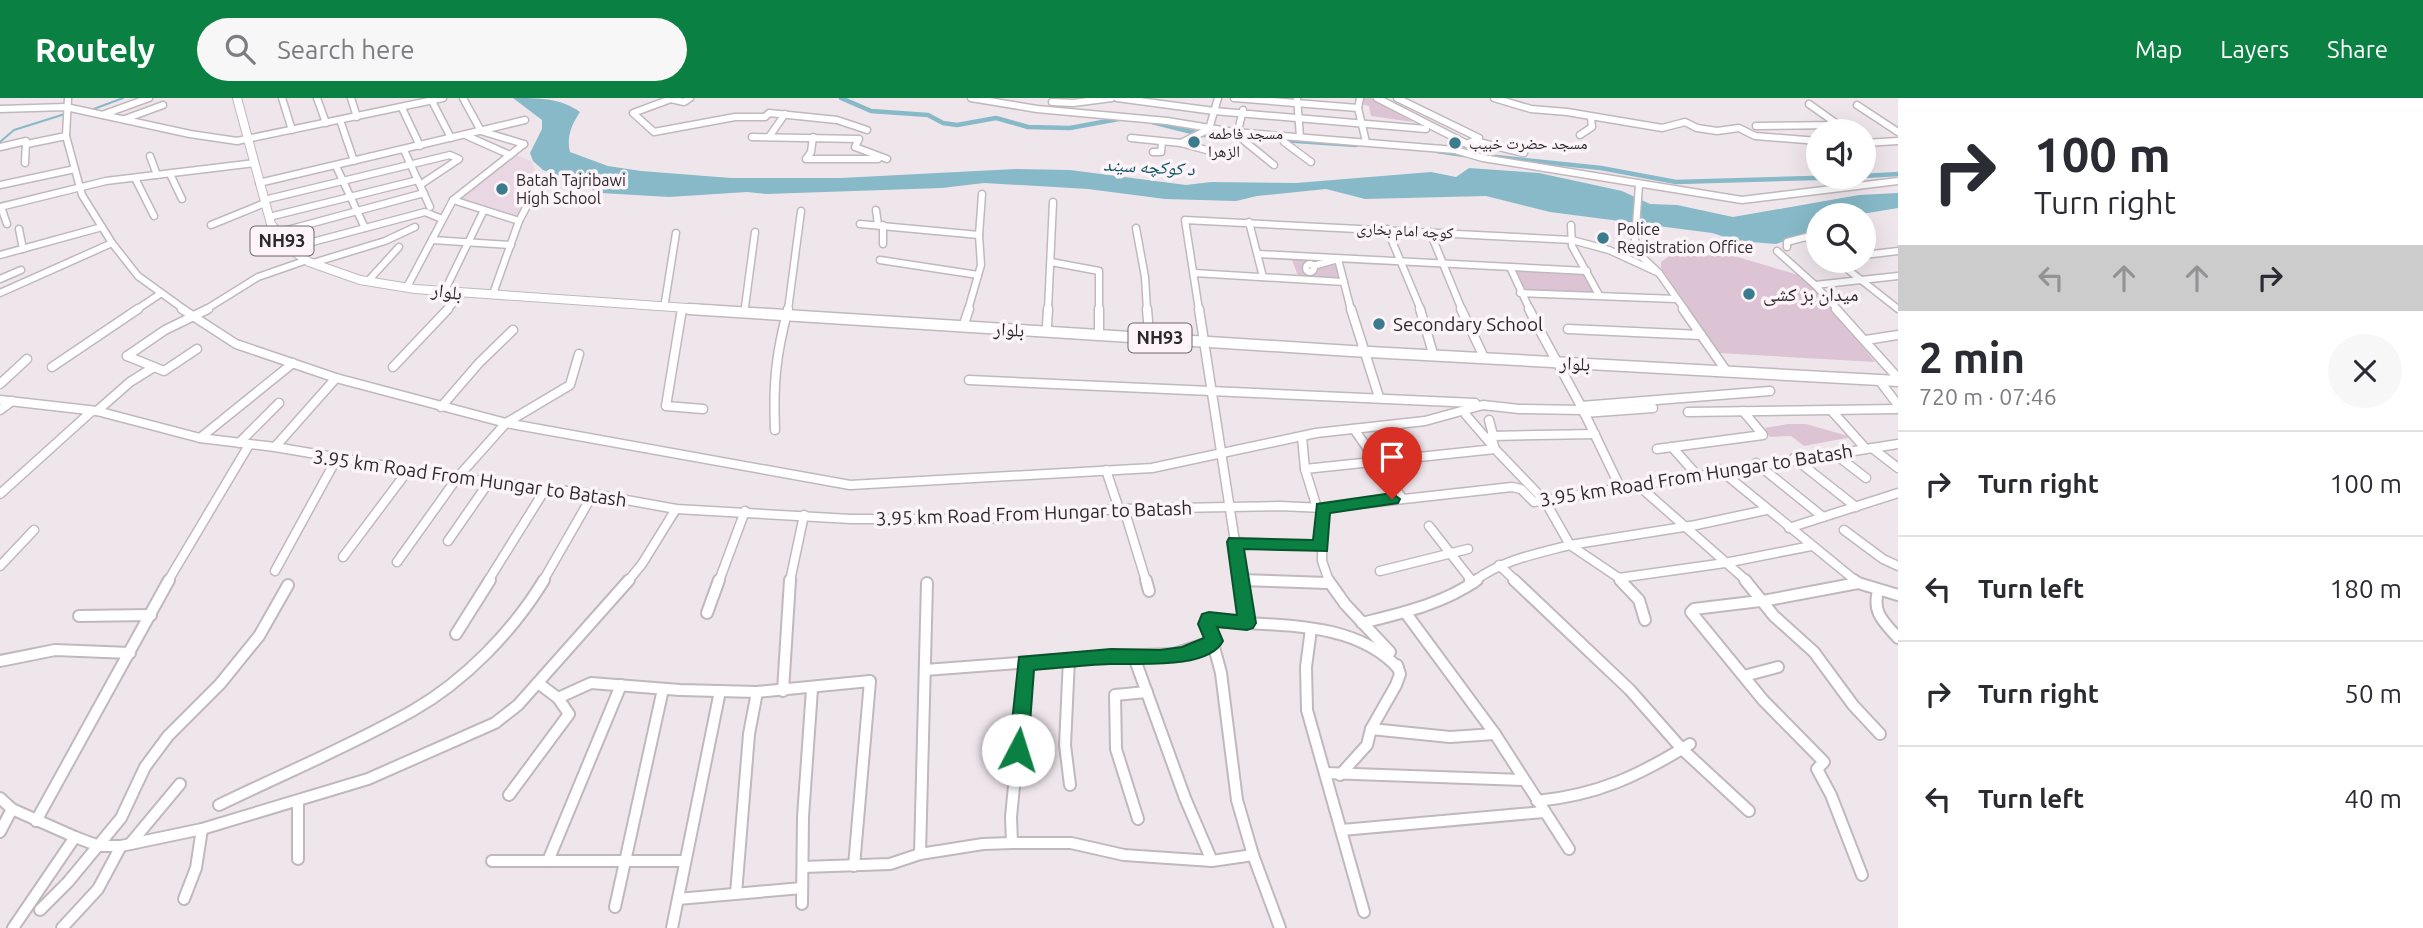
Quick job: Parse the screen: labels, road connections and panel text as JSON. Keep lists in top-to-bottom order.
{
  "streets": {
    "main road": ["NH93", "بلوار"],
    "street": ["کوچه امام بخاری", "3.95 km Road From Hungar to Batash"]
  },
  "crossings": [
    ["NH93", "بلوار"]
  ],
  "water": ["د کوکچه سیند"],
  "places": [
    "مسجد فاطمه الزهرا",
    "مسجد حضرت خبیب",
    "Batah Tajribawi High School",
    "Police Registration Office",
    "میدان بز کشی",
    "Secondary School"
  ],
  "page": {
    "header": "Routely",
    "search": "Search here",
    "nav": ["Map", "Layers", "Share"],
    "turn": ["100 m", "Turn right"],
    "heading": ["2 min", "720 m · 07:46"],
    "list": [
      {
        "name": "Turn right",
        "value": "100 m"
      },
      {
        "name": "Turn left",
        "value": "180 m"
      },
      {
        "name": "Turn right",
        "value": "50 m"
      },
      {
        "name": "Turn left",
        "value": "40 m"
      }
    ]
  }
}
